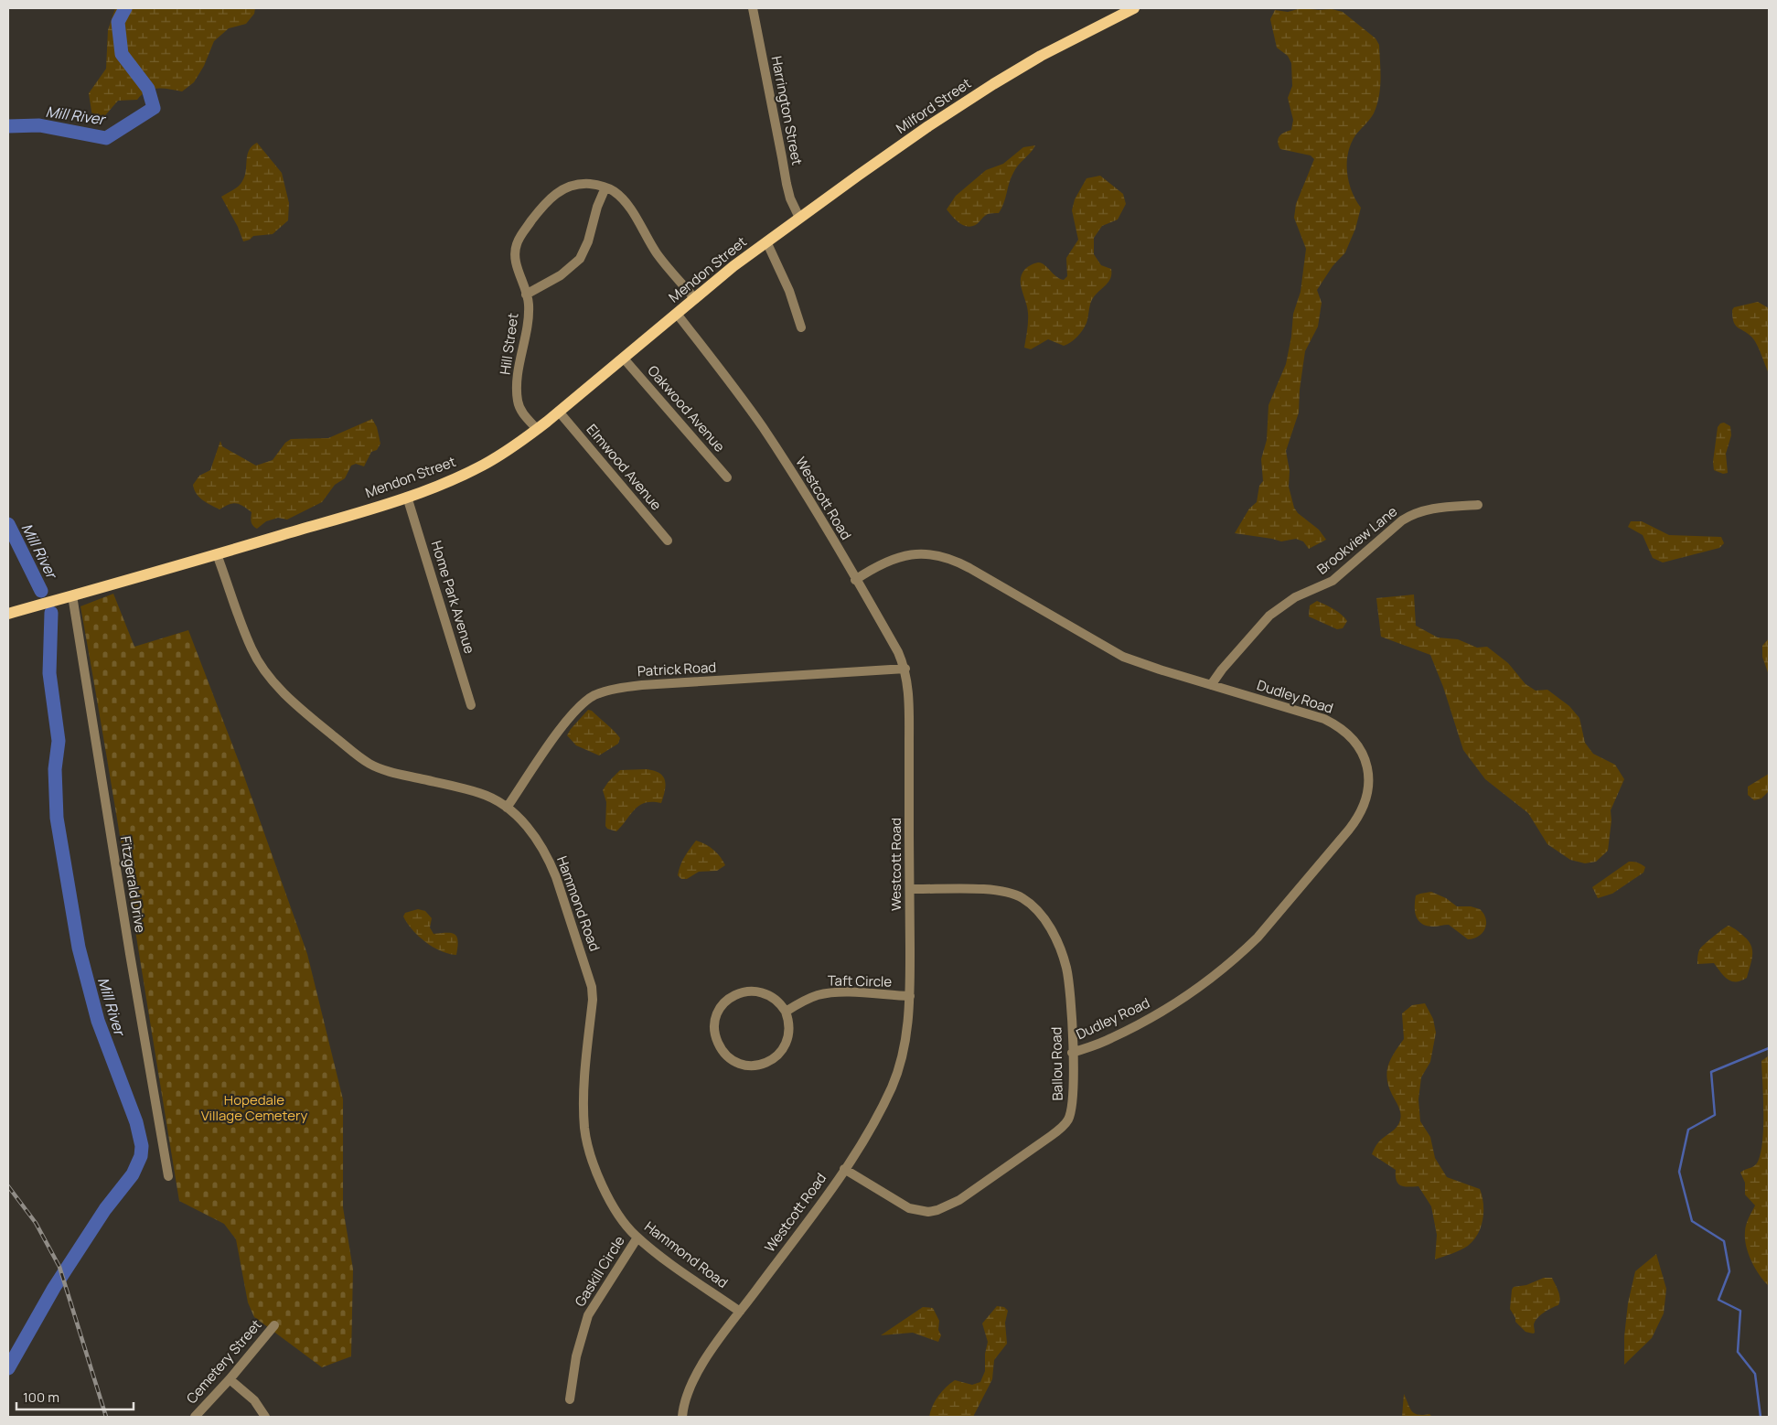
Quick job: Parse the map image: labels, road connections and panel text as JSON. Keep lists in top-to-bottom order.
{
  "streets": {
    "main road": ["Milford Street", "Mendon Street"],
    "street": [
      "Harrington Street",
      "Hill Street",
      "Oakwood Avenue",
      "Elmwood Avenue",
      "Westcott Road",
      "Brookview Lane",
      "Home Park Avenue",
      "Patrick Road",
      "Dudley Road",
      "Fitzgerald Drive",
      "Hammond Road",
      "Taft Circle",
      "Ballou Road",
      "Gaskill Circle",
      "Cemetery Street"
    ]
  },
  "crossings": [
    ["Milford Street", "Harrington Street"],
    ["Milford Street", "Mendon Street"],
    ["Mendon Street", "Hill Street"],
    ["Mendon Street", "Oakwood Avenue"],
    ["Mendon Street", "Elmwood Avenue"],
    ["Mendon Street", "Westcott Road"],
    ["Mendon Street", "Home Park Avenue"],
    ["Mendon Street", "Fitzgerald Drive"],
    ["Mendon Street", "Hammond Road"],
    ["Westcott Road", "Patrick Road"],
    ["Westcott Road", "Dudley Road"],
    ["Westcott Road", "Hammond Road"],
    ["Westcott Road", "Taft Circle"],
    ["Westcott Road", "Ballou Road"],
    ["Brookview Lane", "Dudley Road"],
    ["Patrick Road", "Hammond Road"],
    ["Dudley Road", "Ballou Road"],
    ["Hammond Road", "Gaskill Circle"]
  ],
  "water": ["Mill River"],
  "parks": ["Hopedale Village Cemetery"],
  "scale_bar": "100 m"
}
